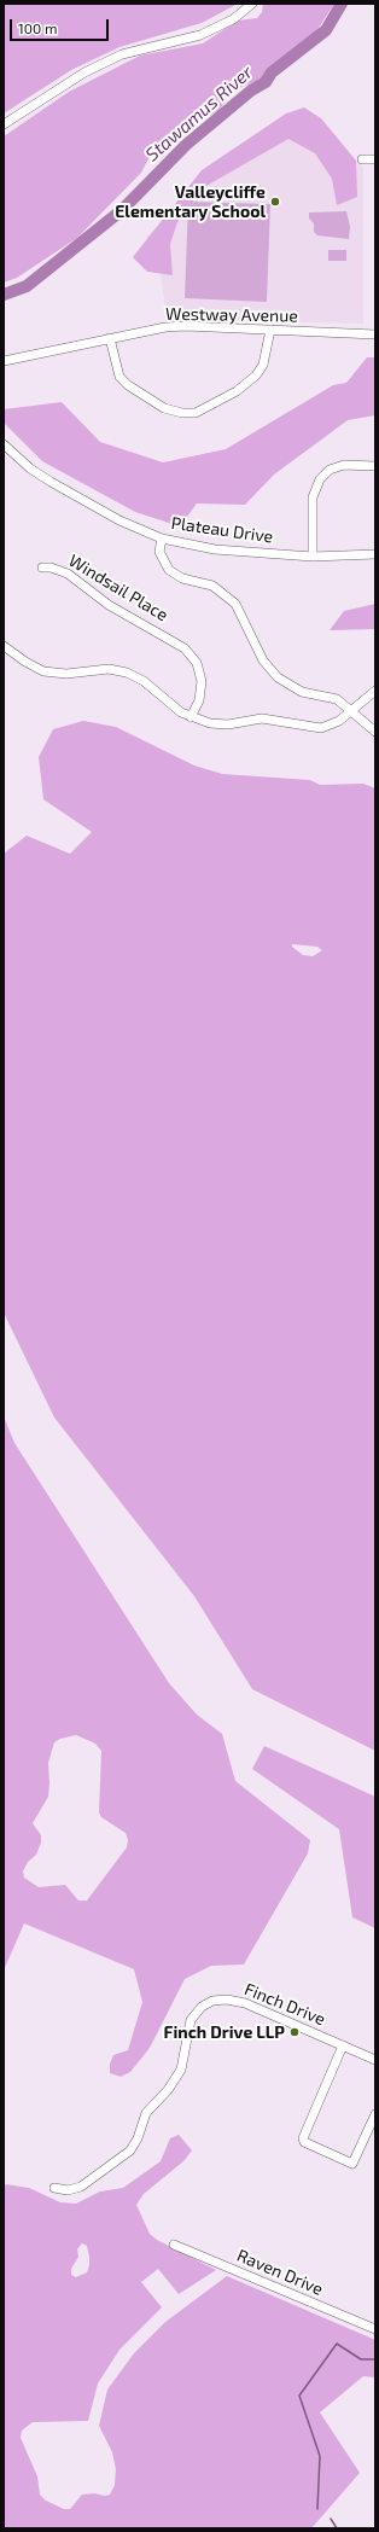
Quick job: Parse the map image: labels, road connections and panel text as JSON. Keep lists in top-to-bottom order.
{
  "streets": {
    "street": [
      "Westway Avenue",
      "Plateau Drive",
      "Windsail Place",
      "Finch Drive",
      "Raven Drive"
    ]
  },
  "water": ["Stawamus River"],
  "places": ["Valleycliffe Elementary School", "Finch Drive LLP"],
  "scale_bar": "100 m"
}
